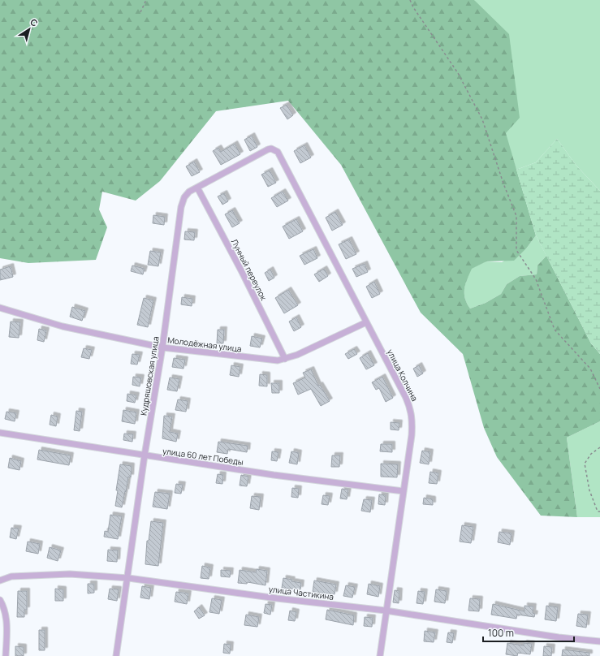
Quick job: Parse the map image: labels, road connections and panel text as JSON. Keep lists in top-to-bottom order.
{
  "streets": {
    "street": [
      "Лунный переулок",
      "Молодёжная улица",
      "улица Колчина",
      "Кудряшовская улица",
      "улица 60 лет Победы",
      "улица Частикина"
    ]
  },
  "crossings": [
    ["Лунный переулок", "Молодёжная улица"],
    ["Лунный переулок", "Кудряшовская улица"],
    ["Молодёжная улица", "улица Колчина"],
    ["Молодёжная улица", "Кудряшовская улица"],
    ["улица Колчина", "Кудряшовская улица"],
    ["улица Колчина", "улица 60 лет Победы"],
    ["улица Колчина", "улица Частикина"],
    ["Кудряшовская улица", "улица 60 лет Победы"],
    ["Кудряшовская улица", "улица Частикина"]
  ],
  "scale_bar": "100 m",
  "north": "top right"
}
